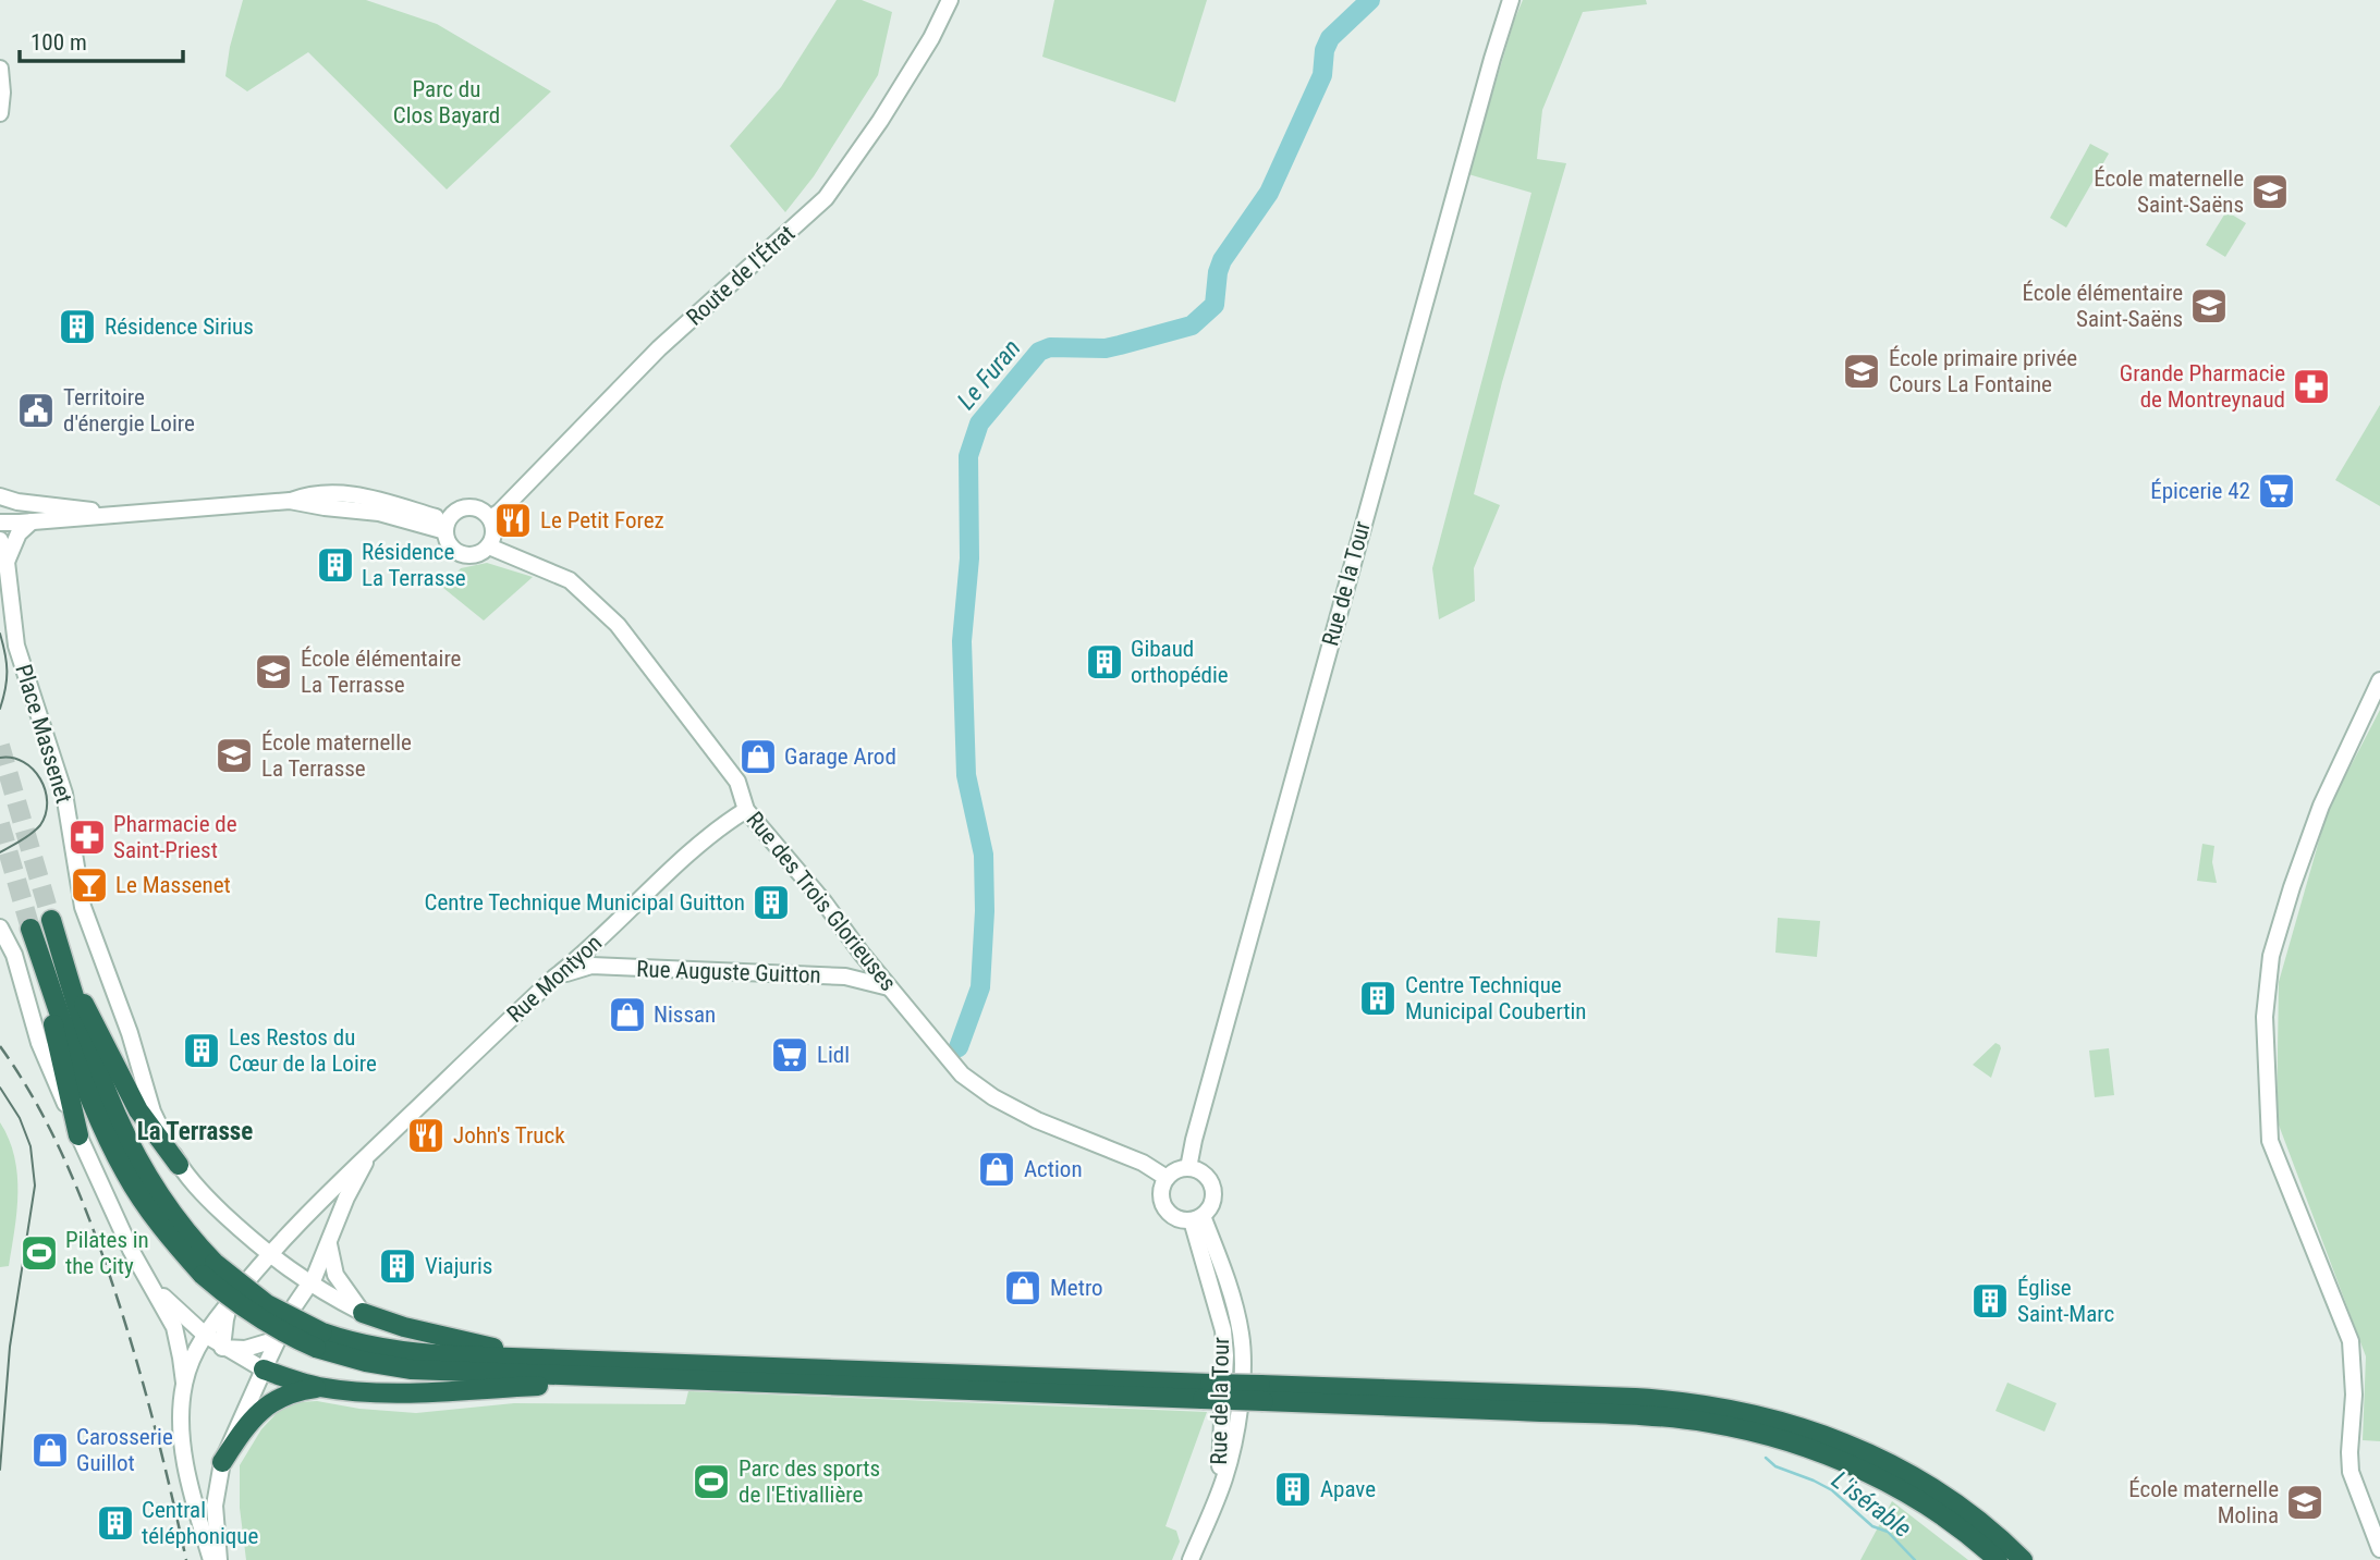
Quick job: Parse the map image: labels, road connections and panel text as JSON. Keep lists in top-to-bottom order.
{
  "streets": {
    "street": [
      "Route de l'Étrat",
      "Rue de la Tour",
      "Place Massenet",
      "Rue des Trois Glorieuses",
      "Rue Auguste Guitton",
      "Rue Montyon"
    ]
  },
  "crossings": [
    ["Route de l'Étrat", "Rue des Trois Glorieuses"],
    ["Rue de la Tour", "Rue des Trois Glorieuses"],
    ["Place Massenet", "Rue Montyon"],
    ["Rue des Trois Glorieuses", "Rue Auguste Guitton"],
    ["Rue des Trois Glorieuses", "Rue Montyon"],
    ["Rue Auguste Guitton", "Rue Montyon"]
  ],
  "districts": ["La Terrasse"],
  "water": ["Le Furan", "L'isérable"],
  "parks": ["Parc du Clos Bayard"],
  "places": {
    "school or university": [
      "École maternelle Saint-Saëns",
      "École élémentaire Saint-Saëns",
      "École primaire privée Cours La Fontaine",
      "École élémentaire La Terrasse",
      "École maternelle La Terrasse",
      "École maternelle Molina"
    ],
    "building": [
      "Résidence Sirius",
      "Résidence La Terrasse",
      "Gibaud orthopédie",
      "Centre Technique Municipal Guitton",
      "Centre Technique Municipal Coubertin",
      "Les Restos du Cœur de la Loire",
      "Viajuris",
      "Église Saint-Marc",
      "Apave",
      "Central téléphonique"
    ],
    "pharmacy": ["Grande Pharmacie de Montreynaud", "Pharmacie de Saint-Priest"],
    "public building": ["Territoire d'énergie Loire"],
    "supermarket": ["Épicerie 42", "Lidl"],
    "restaurant": ["Le Petit Forez", "John's Truck"],
    "shop": [
      "Garage Arod",
      "Nissan",
      "Action",
      "Metro",
      "Carosserie Guillot"
    ],
    "bar": ["Le Massenet"],
    "sports": ["Pilates in the City", "Parc des sports de l'Etivallière"]
  },
  "scale_bar": "100 m"
}
